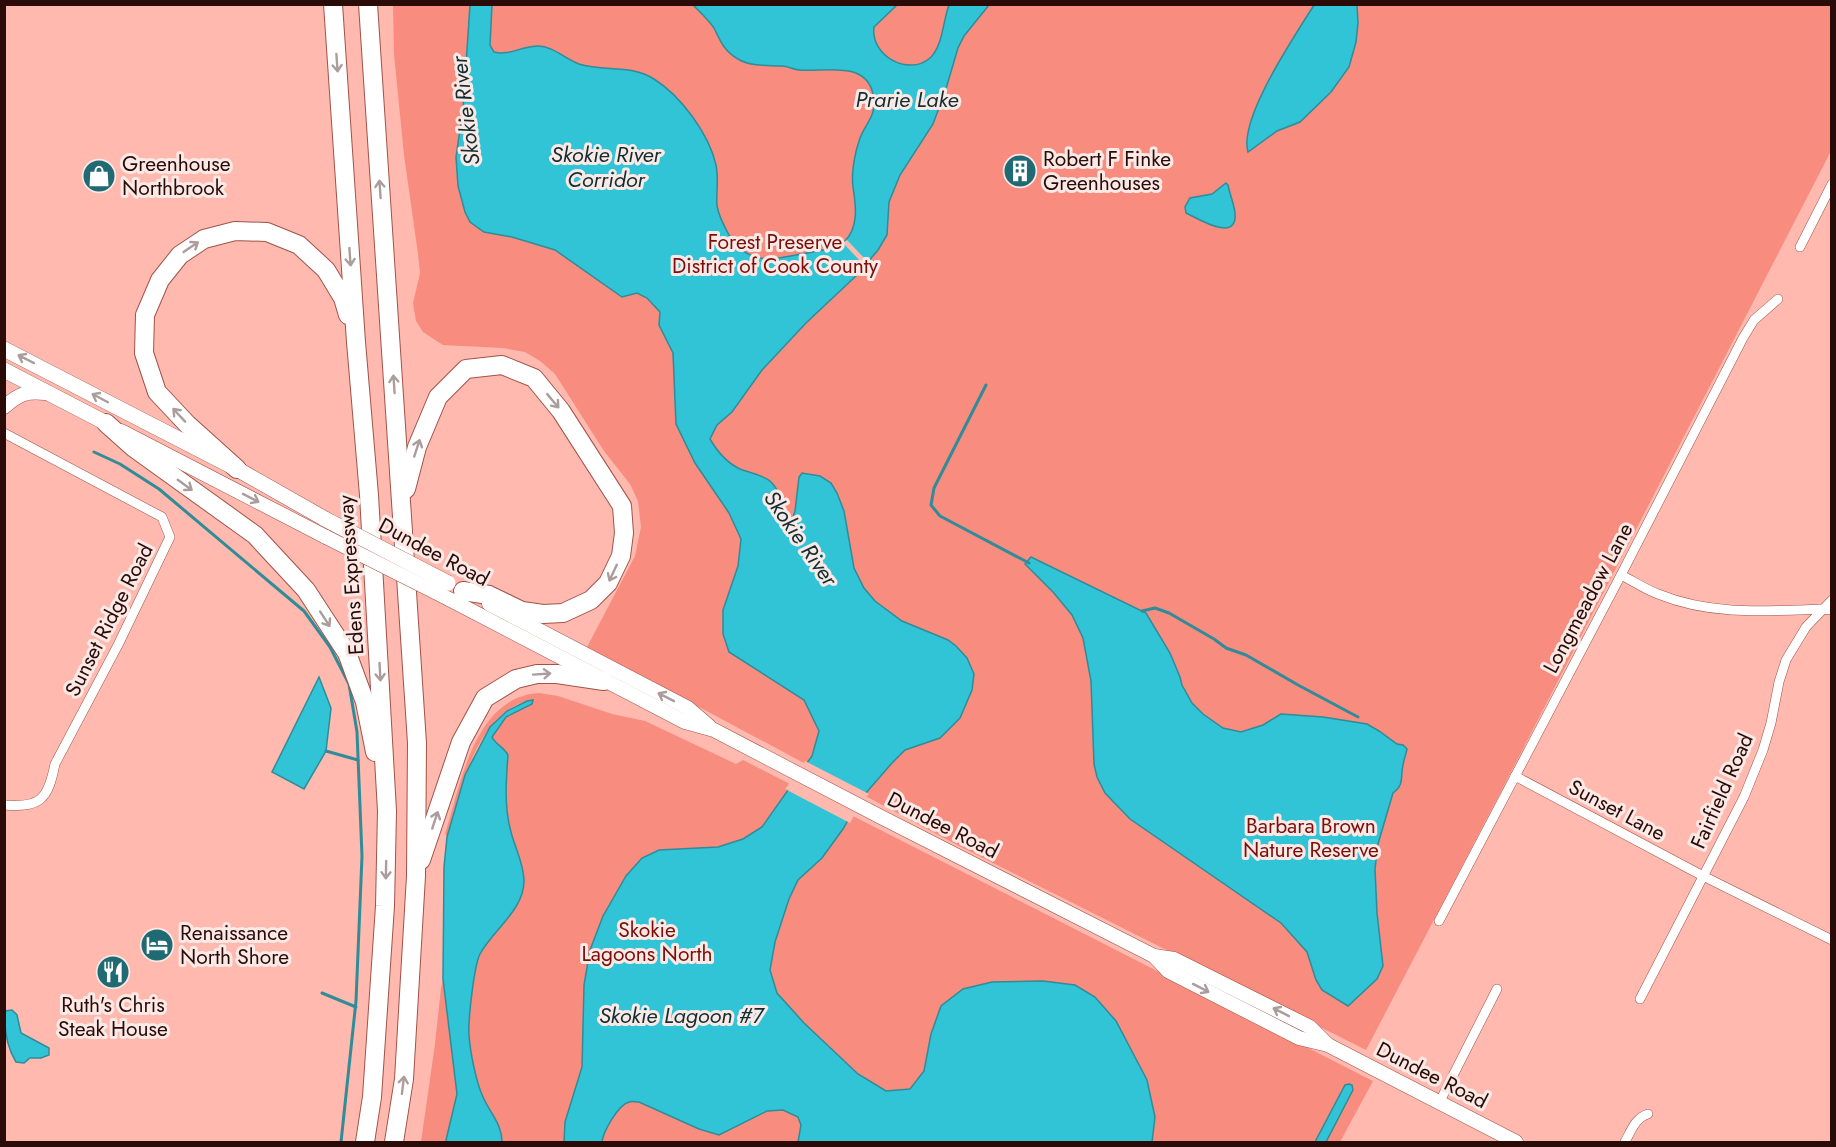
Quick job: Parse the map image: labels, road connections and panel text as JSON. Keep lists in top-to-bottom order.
{
  "streets": {
    "highway": ["Edens Expressway"],
    "main road": ["Dundee Road"],
    "street": [
      "Longmeadow Lane",
      "Sunset Ridge Road",
      "Fairfield Road",
      "Sunset Lane"
    ]
  },
  "crossings": [
    ["Longmeadow Lane", "Sunset Lane"],
    ["Fairfield Road", "Sunset Lane"]
  ],
  "water": [
    "Prarie Lake",
    "Skokie River",
    "Skokie River Corridor",
    "Skokie Lagoon #7"
  ],
  "parks": ["Forest Preserve District of Cook County", "Barbara Brown Nature Reserve", "Skokie Lagoons North"],
  "places": {
    "building": ["Robert F Finke Greenhouses"],
    "shop": ["Greenhouse Northbrook"],
    "hotel": ["Renaissance North Shore"],
    "restaurant": ["Ruth's Chris Steak House"]
  }
}
